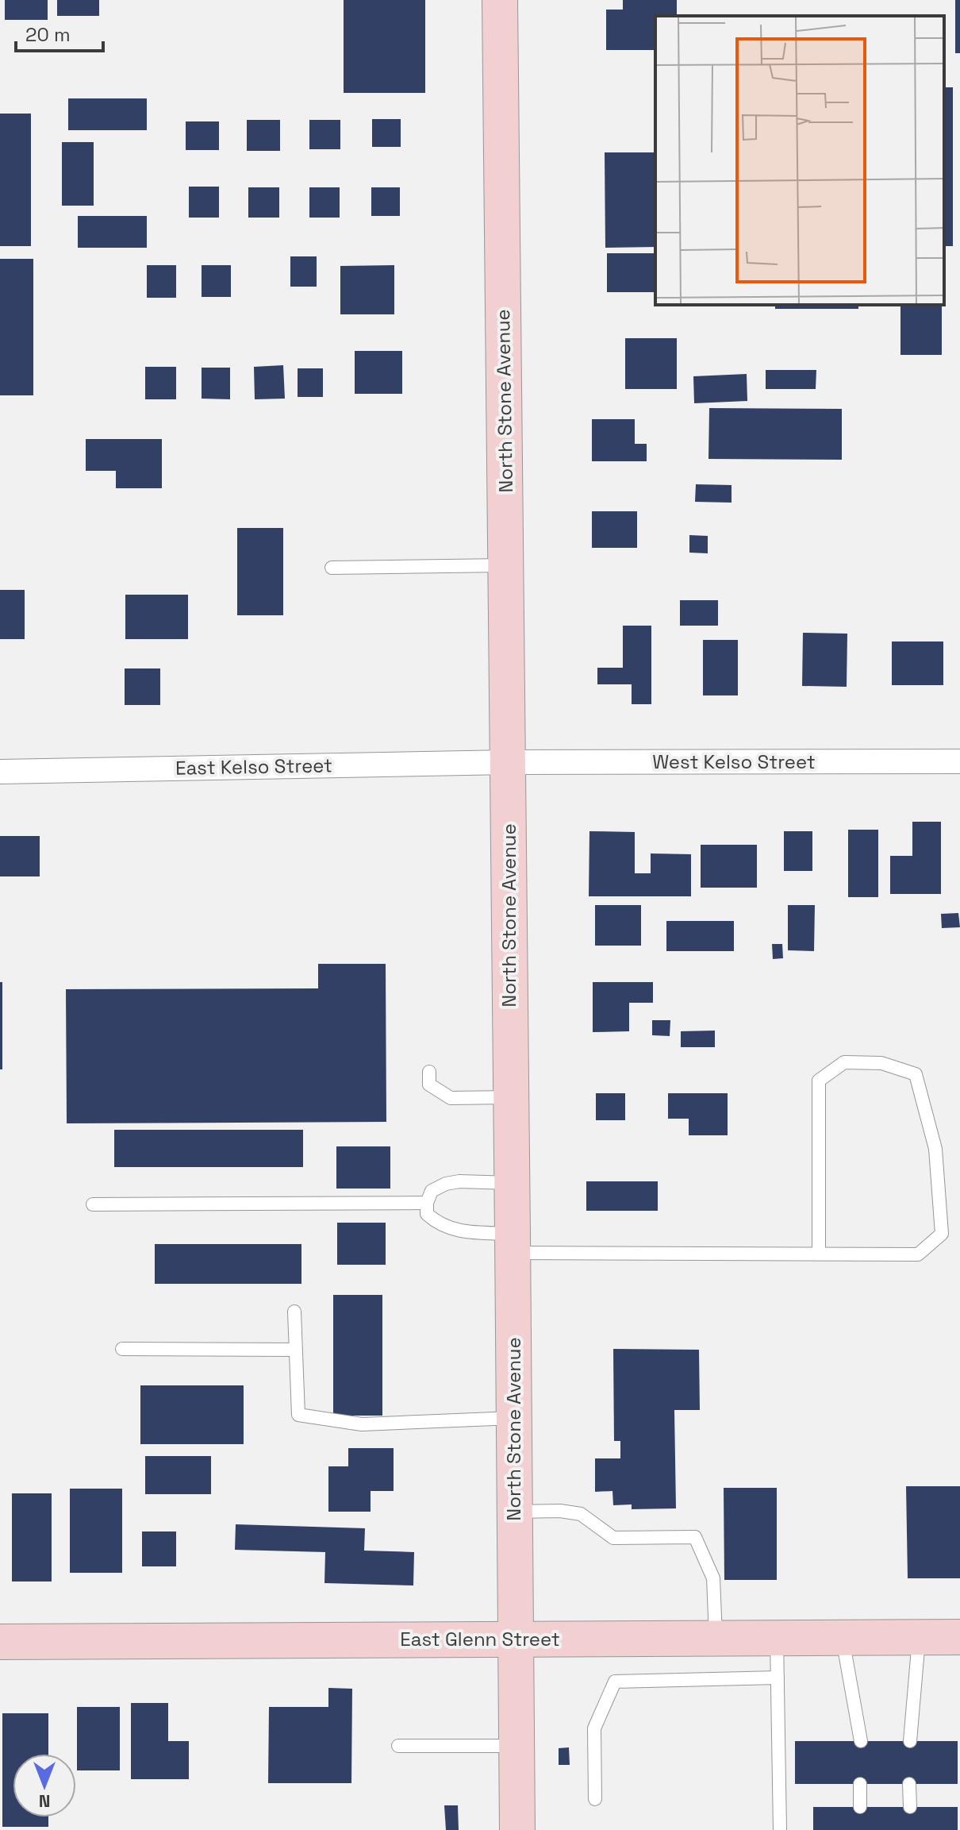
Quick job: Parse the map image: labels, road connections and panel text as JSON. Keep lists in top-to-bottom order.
{
  "streets": {
    "main road": ["North Stone Avenue", "East Glenn Street"],
    "street": ["West Kelso Street", "East Kelso Street"]
  },
  "crossings": [
    ["North Stone Avenue", "West Kelso Street"],
    ["North Stone Avenue", "East Kelso Street"],
    ["North Stone Avenue", "East Glenn Street"],
    ["West Kelso Street", "East Kelso Street"]
  ],
  "scale_bar": "20 m",
  "north": "bottom"
}
